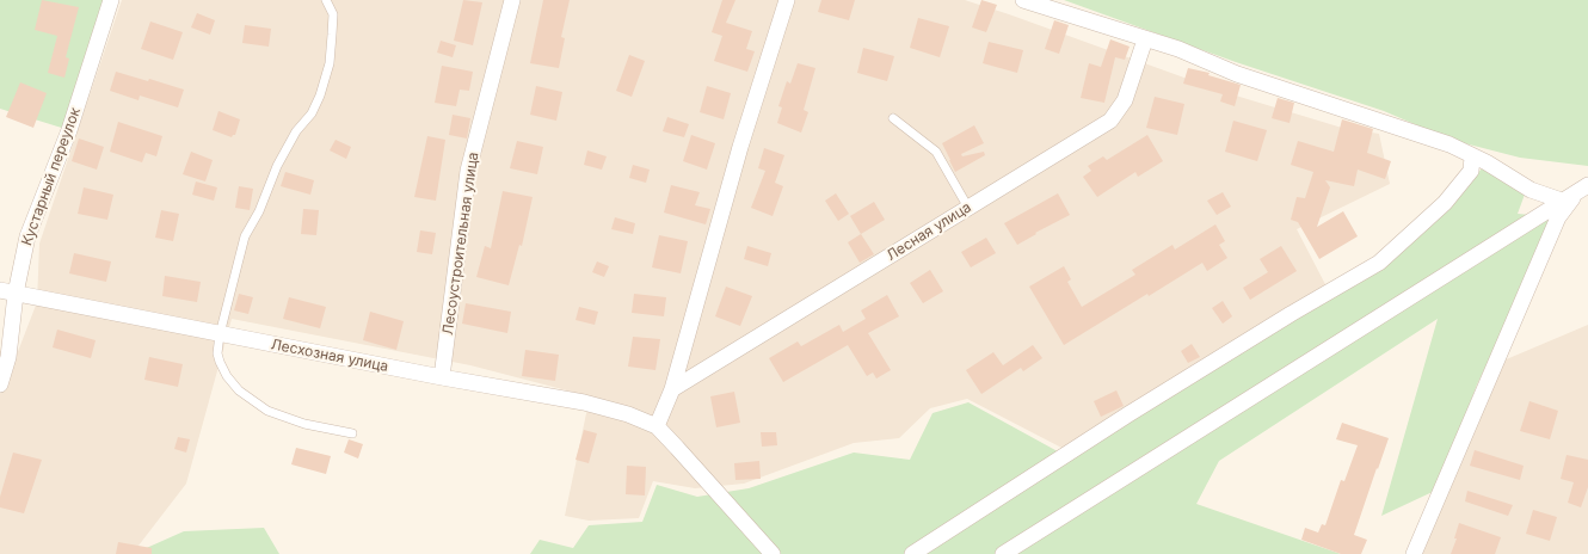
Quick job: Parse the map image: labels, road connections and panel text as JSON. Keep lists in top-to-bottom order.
{
  "streets": {
    "street": [
      "Кустарный переулок",
      "Лесная улица",
      "Лесоустроительная улица",
      "Лесхозная улица"
    ]
  },
  "crossings": [
    ["Кустарный переулок", "Лесхозная улица"],
    ["Лесоустроительная улица", "Лесхозная улица"]
  ]
}
